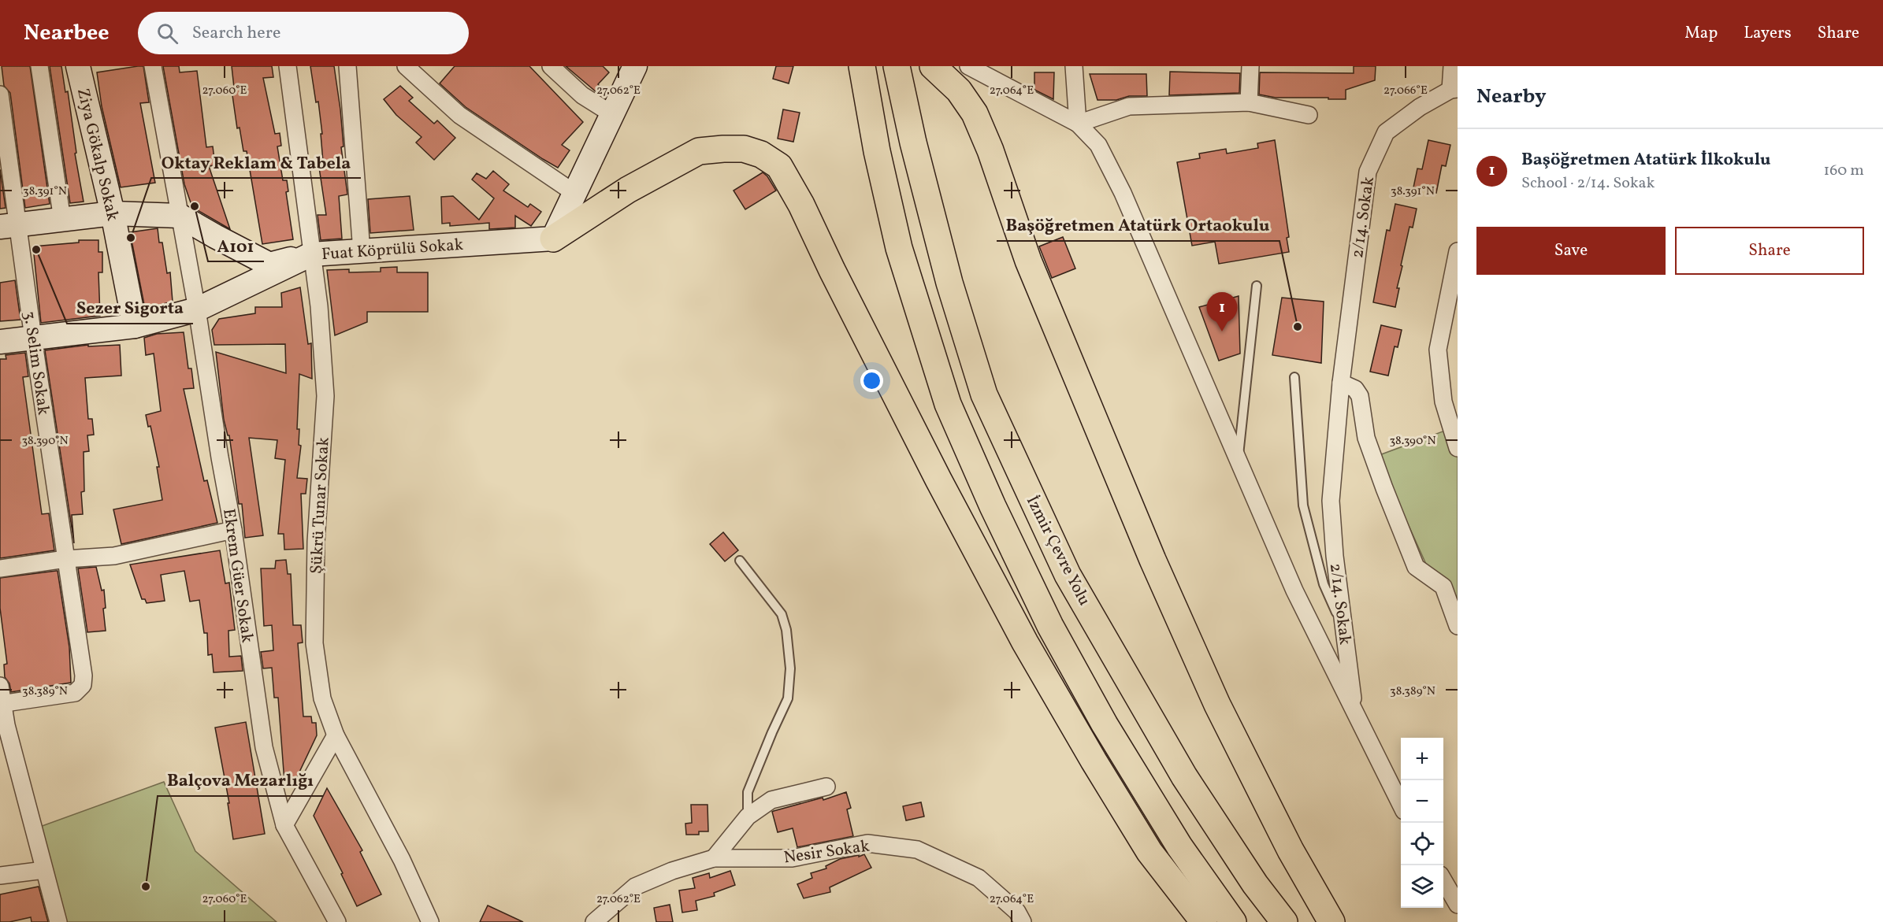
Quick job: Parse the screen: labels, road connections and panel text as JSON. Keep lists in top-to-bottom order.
{
  "streets": {
    "highway": ["İzmir Çevre Yolu"],
    "main road": ["Ziya Gökalp Sokak", "Fuat Köprülü Sokak"],
    "street": [
      "2/14. Sokak",
      "3. Selim Sokak",
      "Şükrü Tunar Sokak",
      "Ekrem Güer Sokak",
      "Nesir Sokak"
    ]
  },
  "crossings": [
    ["Ziya Gökalp Sokak", "Fuat Köprülü Sokak"],
    ["Fuat Köprülü Sokak", "3. Selim Sokak"],
    ["Fuat Köprülü Sokak", "Şükrü Tunar Sokak"],
    ["Fuat Köprülü Sokak", "Ekrem Güer Sokak"]
  ],
  "places": [
    "A101",
    "Oktay Reklam & Tabela",
    "Sezer Sigorta",
    "Başöğretmen Atatürk Ortaokulu",
    "Balçova Mezarlığı"
  ],
  "page": {
    "header": "Nearbee",
    "search": "Search here",
    "nav": ["Map", "Layers", "Share"],
    "heading": "Nearby",
    "list": [
      {
        "mark": "1",
        "name": "Başöğretmen Atatürk İlkokulu",
        "note": "School · 2/14. Sokak",
        "value": "160 m"
      }
    ],
    "buttons": ["Save", "Share"],
    "pins": "1",
    "map_buttons": ["+", "−"]
  },
  "coordinates": [
    "27.060°E",
    "27.062°E",
    "27.064°E",
    "27.066°E",
    "38.391°N",
    "38.390°N",
    "38.389°N"
  ]
}
